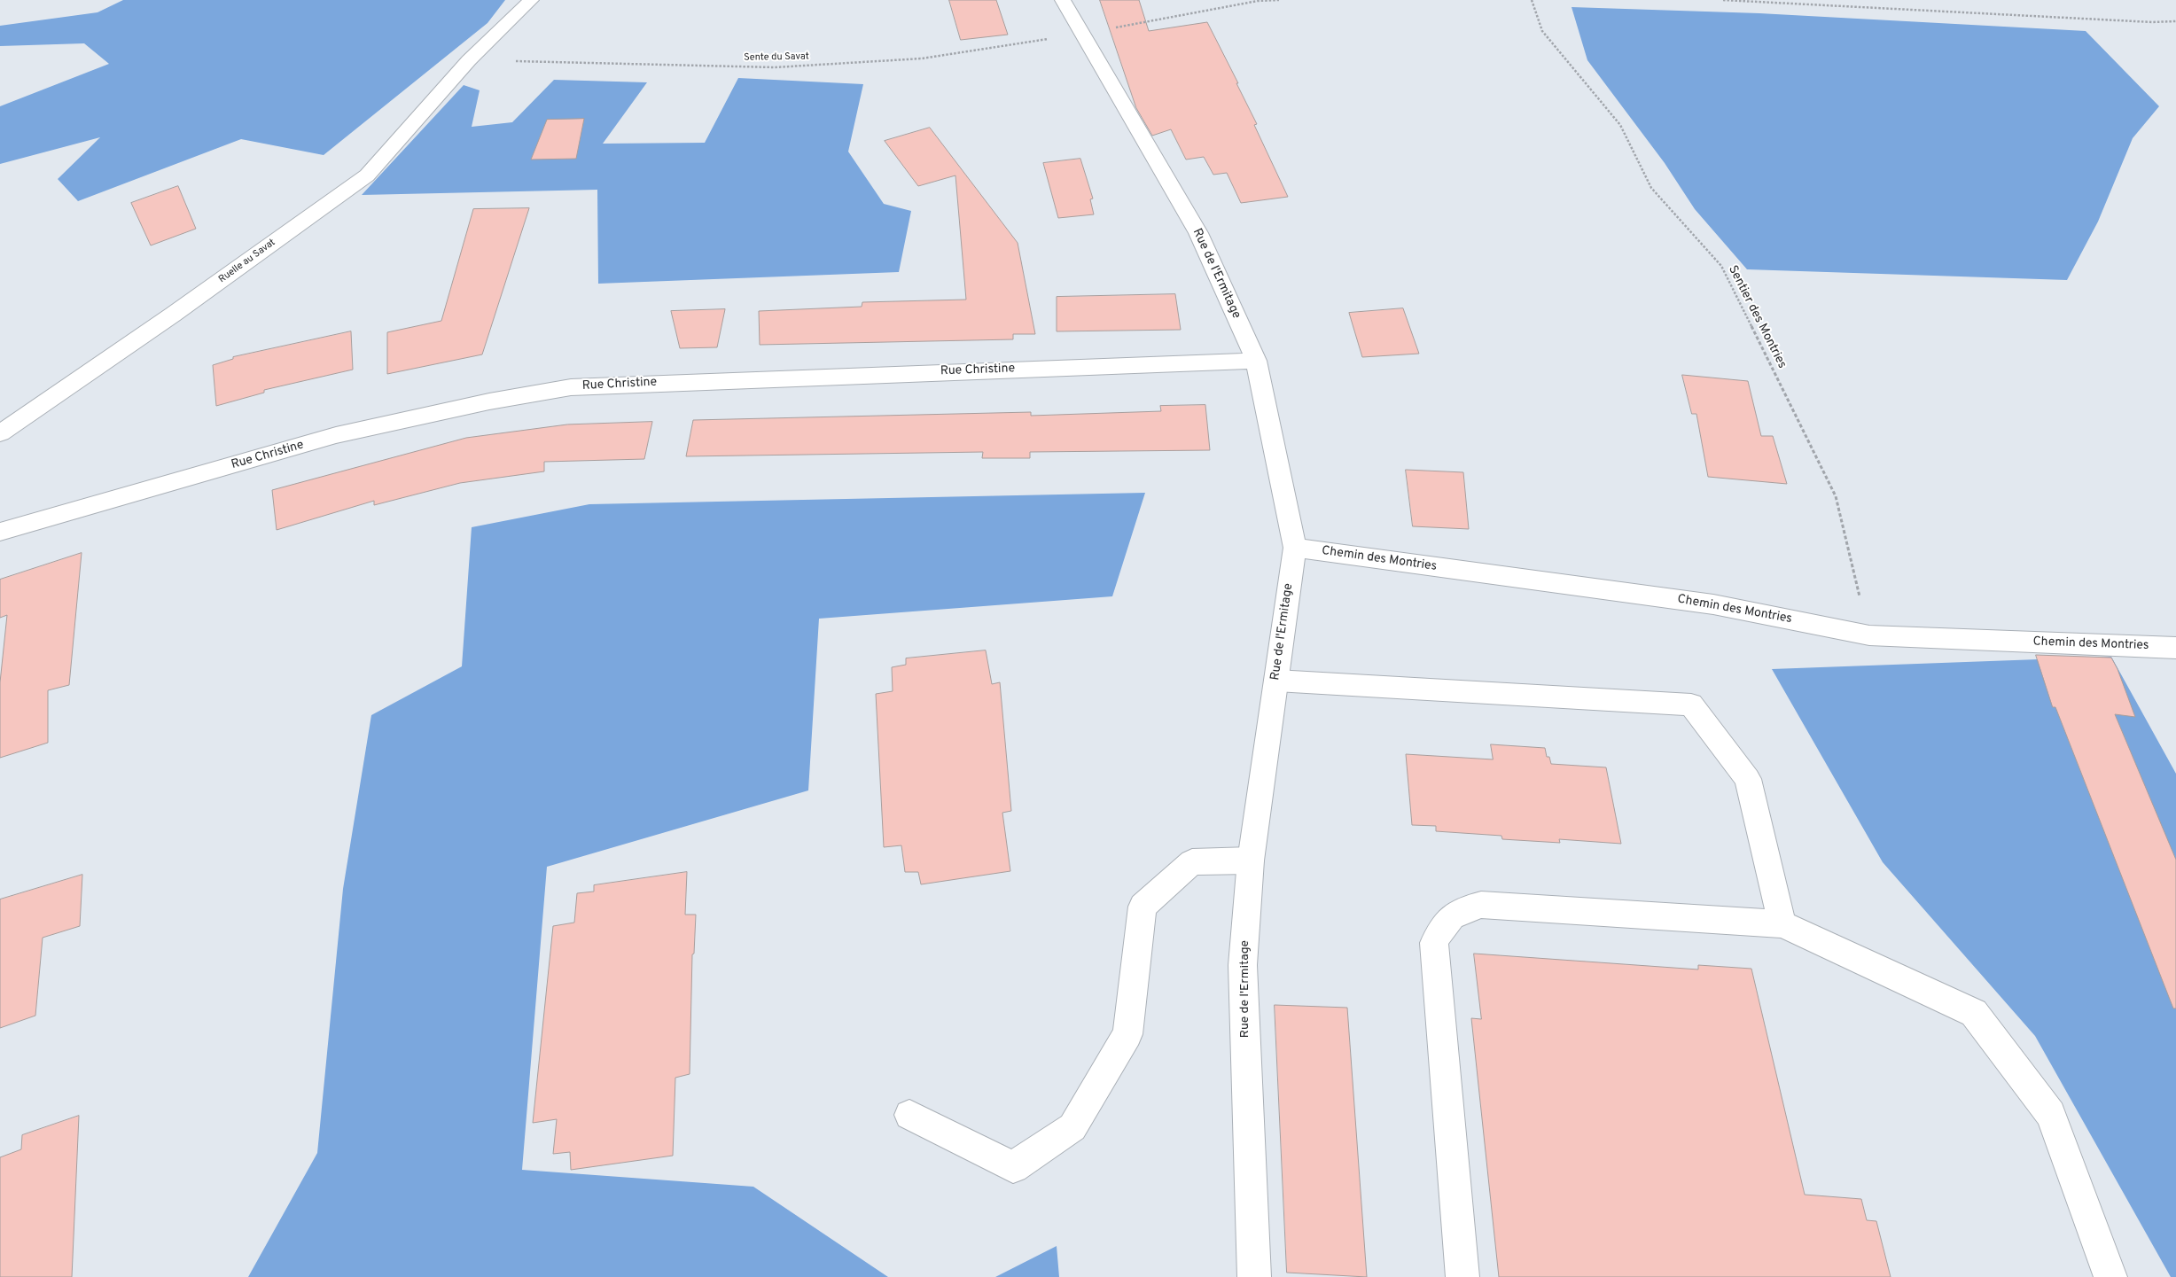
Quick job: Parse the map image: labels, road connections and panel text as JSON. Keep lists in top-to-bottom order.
{
  "streets": {
    "street": [
      "Ruelle au Savat",
      "Rue de l'Ermitage",
      "Rue Christine",
      "Chemin des Montries"
    ],
    "path": ["Sente du Savat", "Sentier des Montries"]
  },
  "crossings": [
    ["Sente du Savat", "Ruelle au Savat"],
    ["Sente du Savat", "Rue de l'Ermitage"],
    ["Rue de l'Ermitage", "Rue Christine"],
    ["Rue de l'Ermitage", "Chemin des Montries"],
    ["Sentier des Montries", "Chemin des Montries"]
  ]
}
